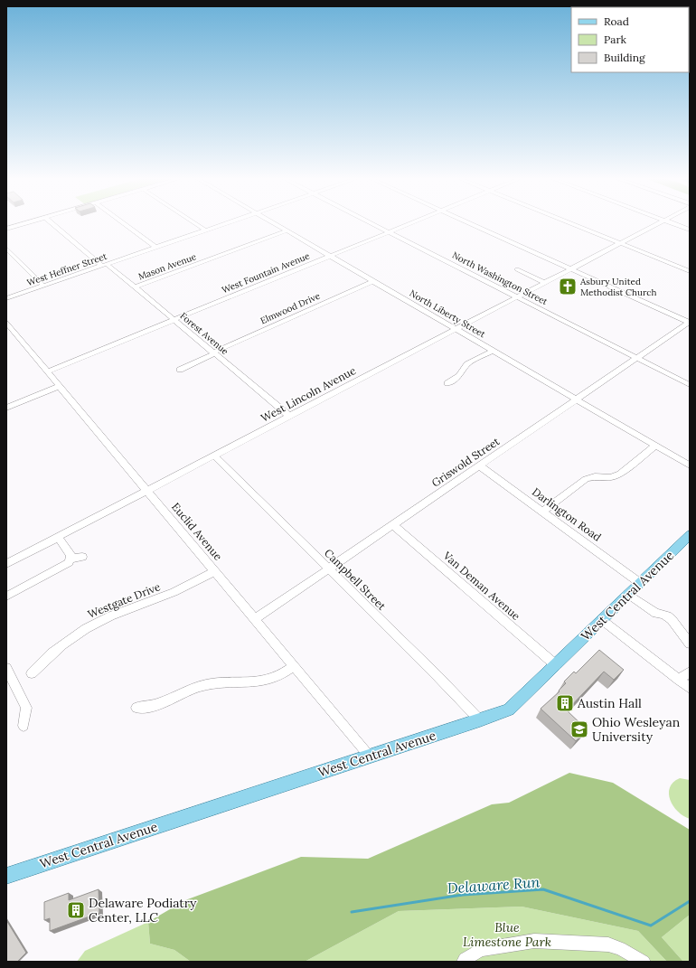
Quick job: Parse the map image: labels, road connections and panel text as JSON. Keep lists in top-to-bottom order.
{
  "streets": {
    "main road": ["West Central Avenue"],
    "street": [
      "Mason Avenue",
      "West Heffner Street",
      "West Fountain Avenue",
      "North Washington Street",
      "Elmwood Drive",
      "North Liberty Street",
      "Forest Avenue",
      "West Lincoln Avenue",
      "Griswold Street",
      "Darlington Road",
      "Euclid Avenue",
      "Campbell Street",
      "Van Deman Avenue",
      "Westgate Drive"
    ]
  },
  "crossings": [
    ["Mason Avenue", "North Liberty Street"],
    ["Mason Avenue", "Forest Avenue"],
    ["West Heffner Street", "Forest Avenue"],
    ["West Fountain Avenue", "North Washington Street"],
    ["West Fountain Avenue", "North Liberty Street"],
    ["West Fountain Avenue", "Forest Avenue"],
    ["West Fountain Avenue", "Euclid Avenue"],
    ["North Washington Street", "West Lincoln Avenue"],
    ["North Washington Street", "Griswold Street"],
    ["Elmwood Drive", "North Liberty Street"],
    ["Elmwood Drive", "Forest Avenue"],
    ["North Liberty Street", "West Lincoln Avenue"],
    ["North Liberty Street", "Griswold Street"],
    ["Forest Avenue", "West Lincoln Avenue"],
    ["West Lincoln Avenue", "Euclid Avenue"],
    ["West Lincoln Avenue", "Campbell Street"],
    ["Griswold Street", "Darlington Road"],
    ["Griswold Street", "Euclid Avenue"],
    ["Griswold Street", "Campbell Street"],
    ["Griswold Street", "Van Deman Avenue"],
    ["Darlington Road", "West Central Avenue"],
    ["Euclid Avenue", "West Central Avenue"],
    ["Euclid Avenue", "Westgate Drive"],
    ["Campbell Street", "West Central Avenue"],
    ["Van Deman Avenue", "West Central Avenue"]
  ],
  "water": ["Delaware Run"],
  "parks": ["Blue Limestone Park"],
  "places": {
    "church": ["Asbury United Methodist Church"],
    "building": ["Austin Hall", "Delaware Podiatry Center, LLC"],
    "school or university": ["Ohio Wesleyan University"]
  },
  "legend": ["Road", "Park", "Building"]
}
